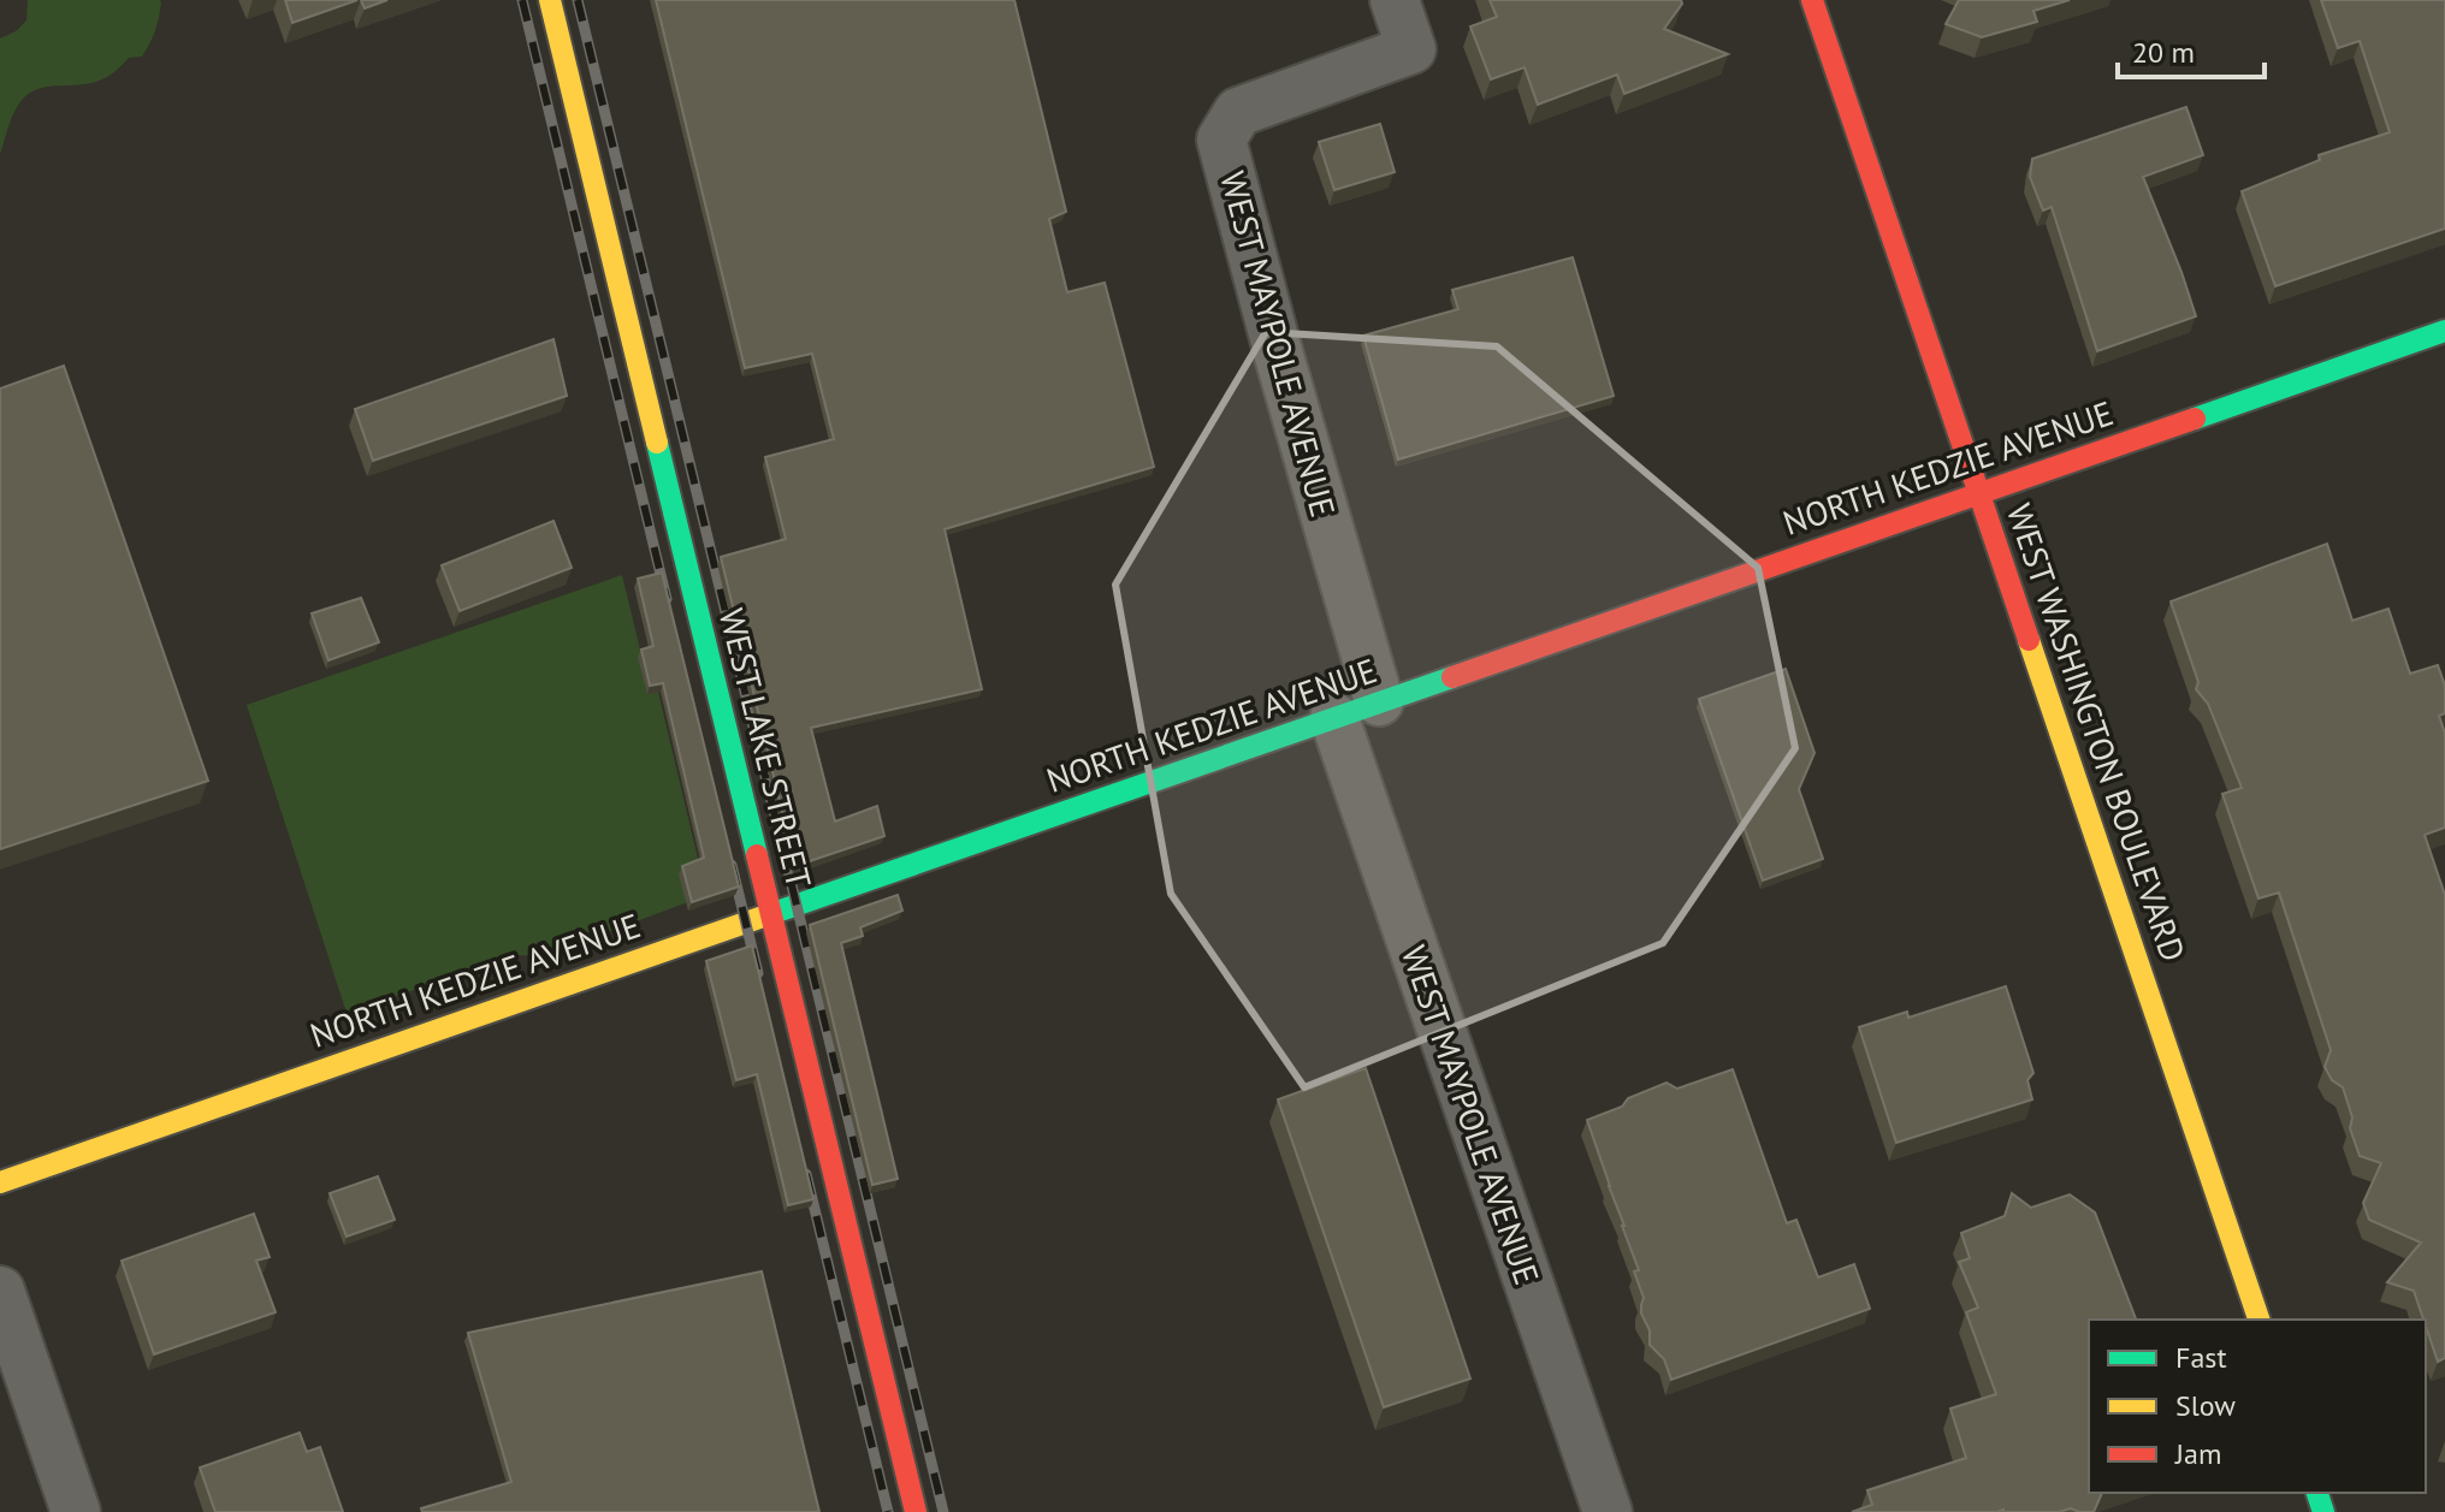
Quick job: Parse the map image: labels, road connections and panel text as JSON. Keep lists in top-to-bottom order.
{
  "streets": {
    "main road": ["NORTH KEDZIE AVENUE", "WEST WASHINGTON BOULEVARD", "WEST LAKE STREET"],
    "street": ["WEST MAYPOLE AVENUE"]
  },
  "crossings": [
    ["WEST MAYPOLE AVENUE", "NORTH KEDZIE AVENUE"],
    ["NORTH KEDZIE AVENUE", "WEST WASHINGTON BOULEVARD"],
    ["NORTH KEDZIE AVENUE", "WEST LAKE STREET"]
  ],
  "legend": ["Fast", "Slow", "Jam"],
  "scale_bar": "20 m"
}
